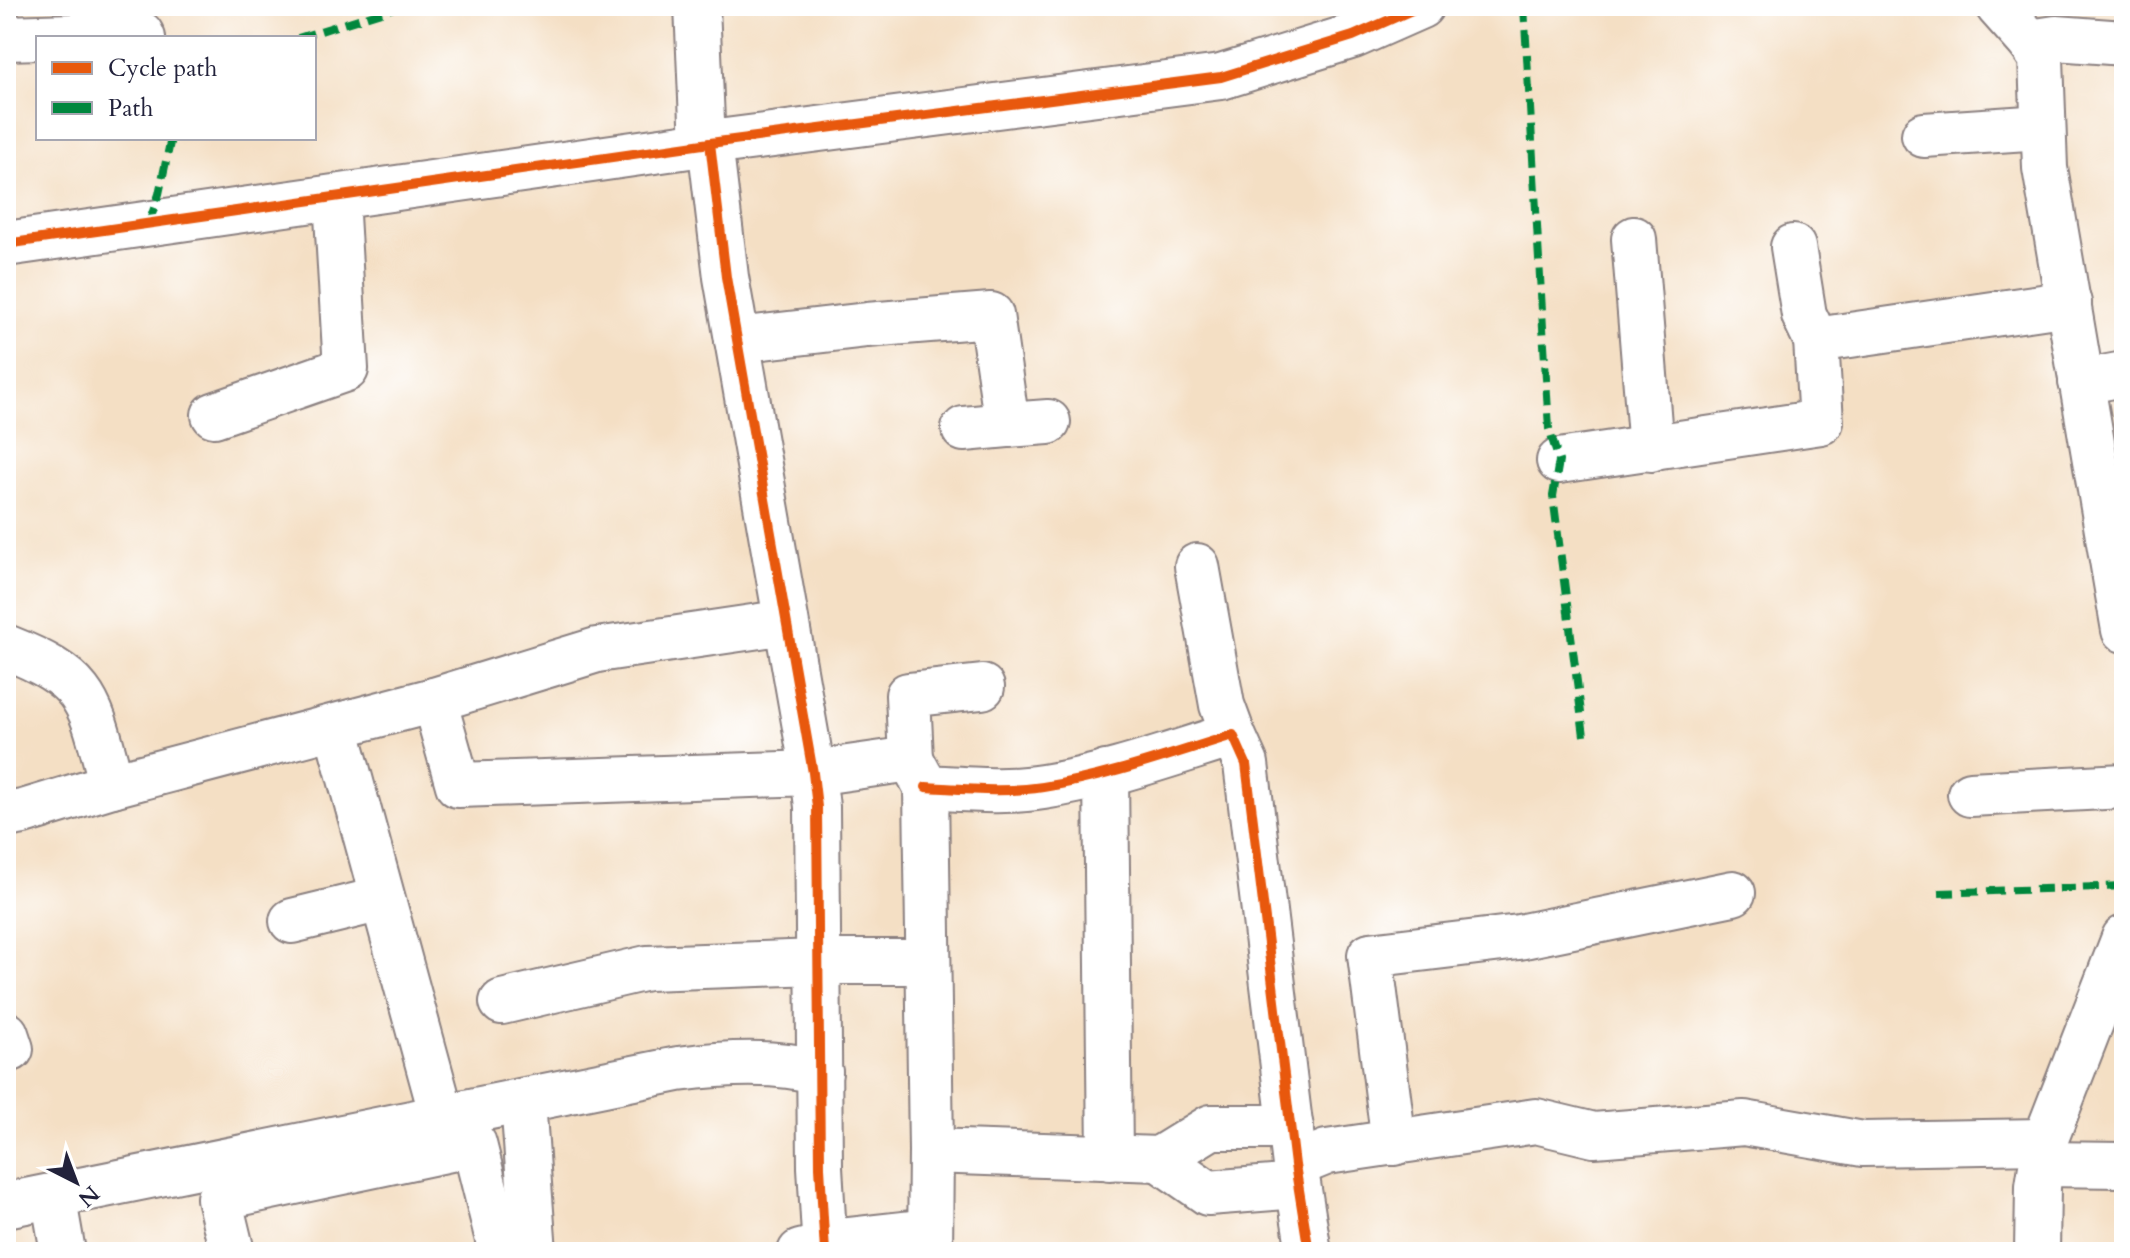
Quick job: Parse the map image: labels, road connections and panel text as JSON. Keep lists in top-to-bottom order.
{
  "legend": ["Cycle path", "Path"],
  "north": "bottom right"
}
